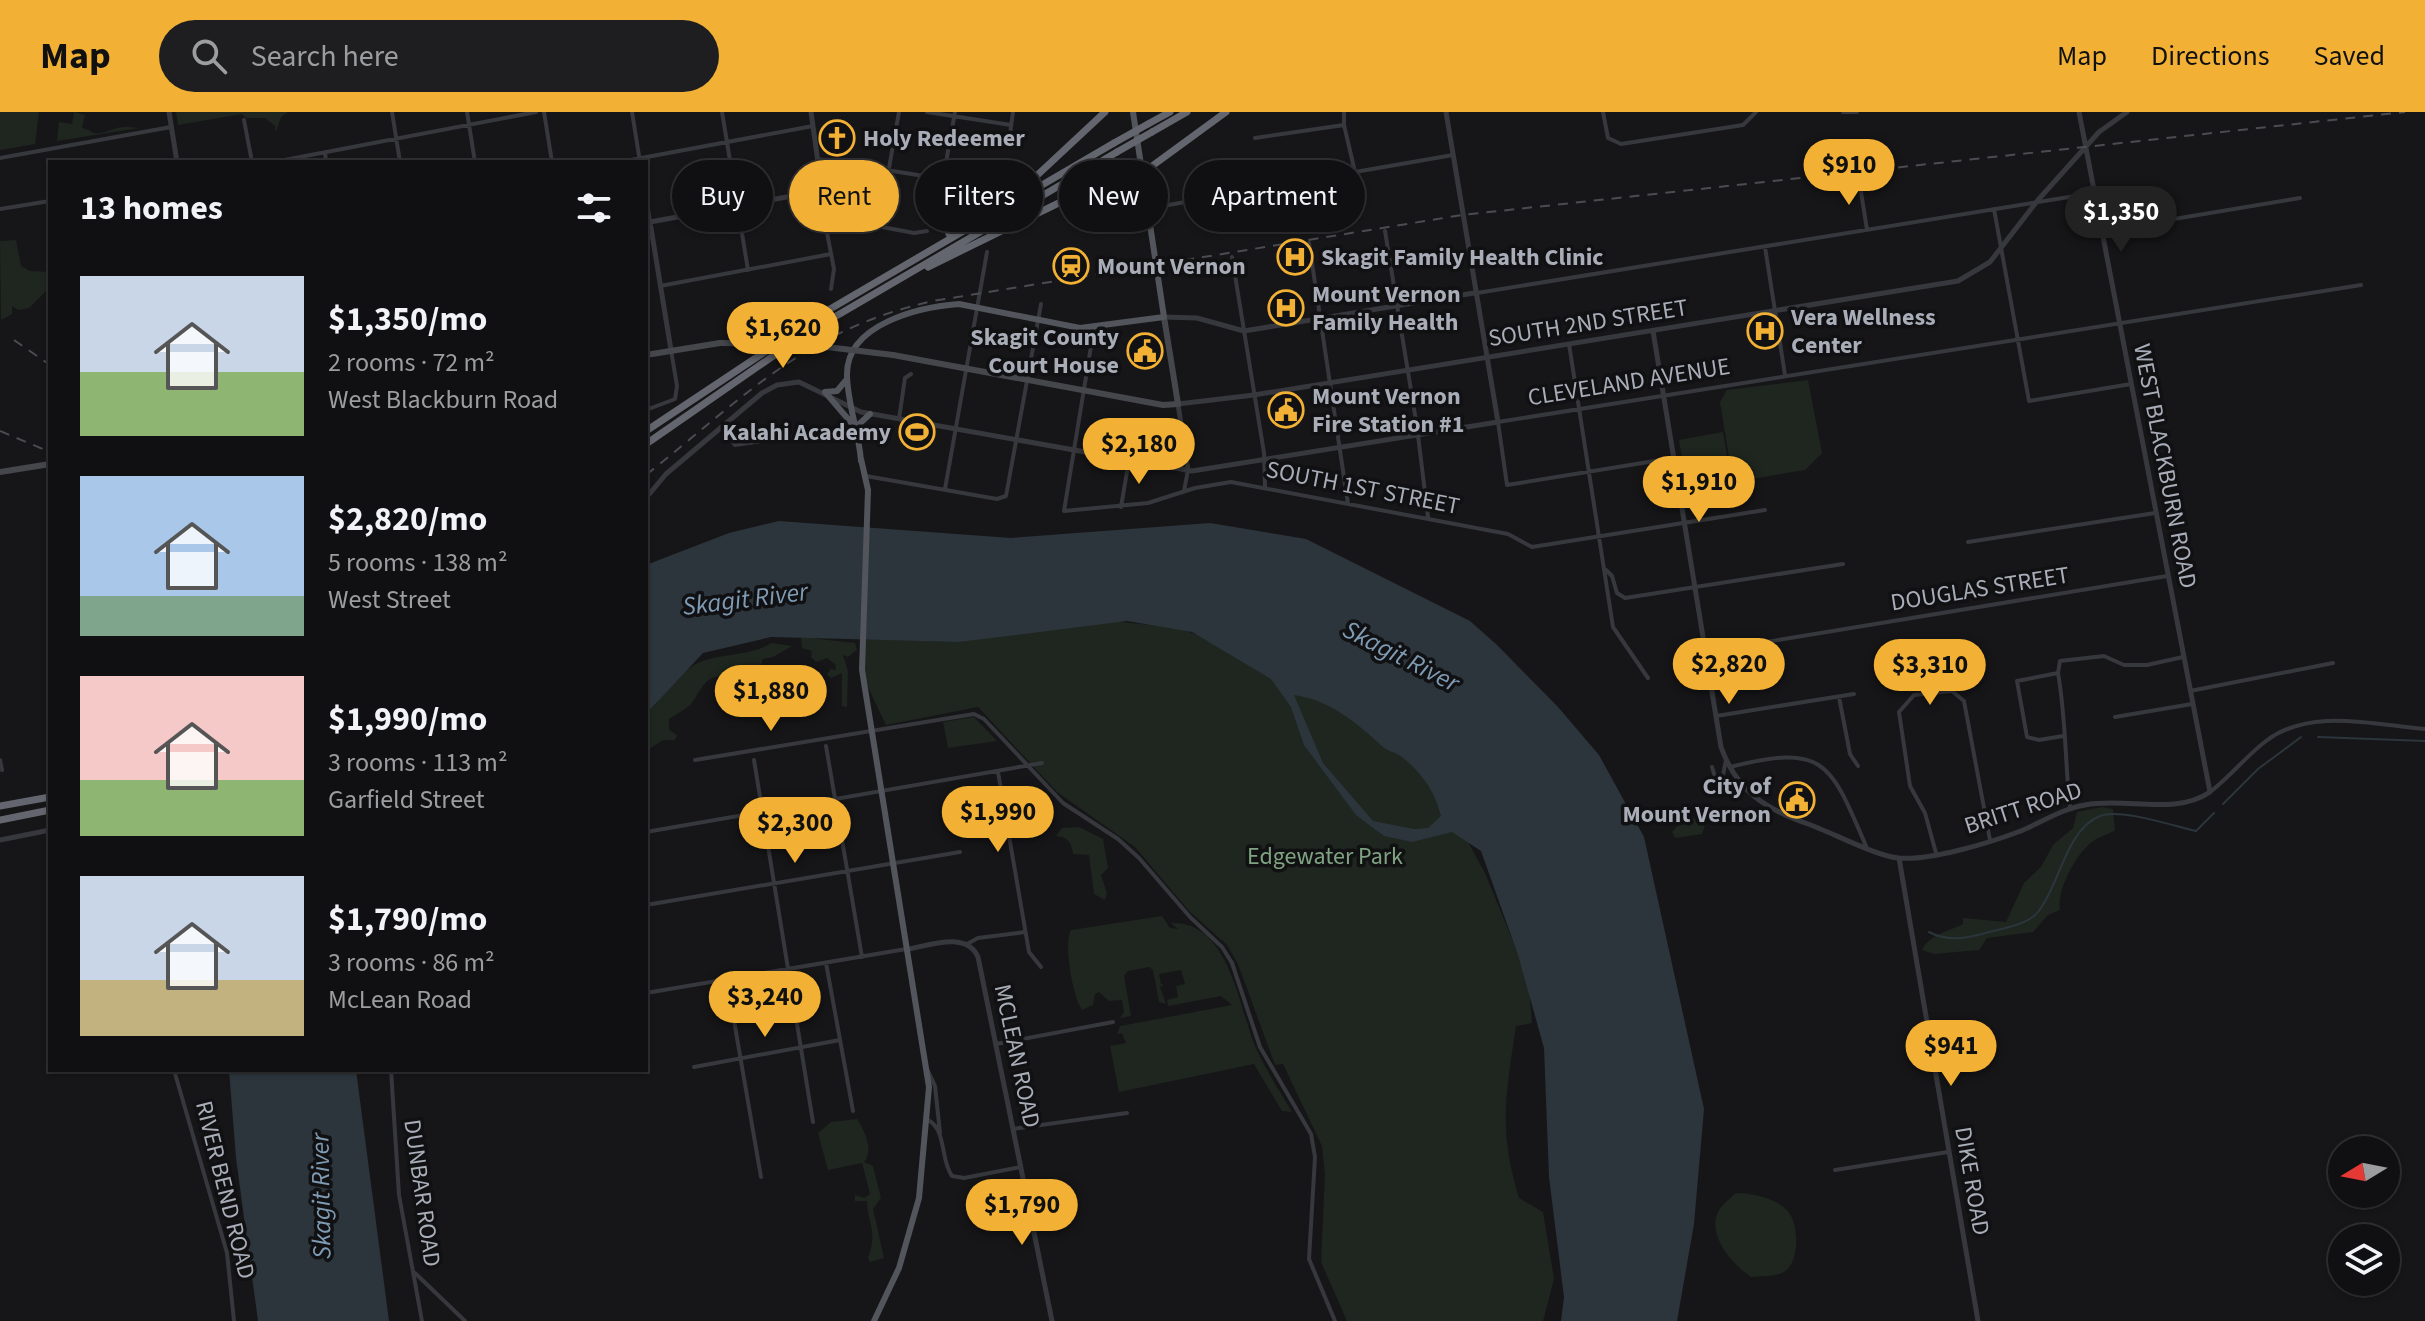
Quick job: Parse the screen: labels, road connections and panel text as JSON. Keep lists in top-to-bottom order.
{
  "streets": {
    "main road": ["SOUTH 2ND STREET"],
    "street": [
      "CLEVELAND AVENUE",
      "WEST BLACKBURN ROAD",
      "SOUTH 1ST STREET",
      "DOUGLAS STREET",
      "BRITT ROAD",
      "MCLEAN ROAD",
      "DIKE ROAD",
      "RIVER BEND ROAD",
      "DUNBAR ROAD"
    ]
  },
  "crossings": [
    ["SOUTH 2ND STREET", "WEST BLACKBURN ROAD"],
    ["SOUTH 2ND STREET", "BRITT ROAD"],
    ["CLEVELAND AVENUE", "WEST BLACKBURN ROAD"],
    ["CLEVELAND AVENUE", "BRITT ROAD"],
    ["WEST BLACKBURN ROAD", "DOUGLAS STREET"],
    ["WEST BLACKBURN ROAD", "BRITT ROAD"],
    ["DOUGLAS STREET", "BRITT ROAD"],
    ["BRITT ROAD", "DIKE ROAD"]
  ],
  "water": ["Skagit River"],
  "parks": ["Edgewater Park"],
  "places": {
    "church": ["Holy Redeemer"],
    "hospital": ["Skagit Family Health Clinic", "Mount Vernon Family Health", "Vera Wellness Center"],
    "station": ["Mount Vernon"],
    "public building": ["Skagit County Court House", "Mount Vernon Fire Station #1", "City of Mount Vernon"],
    "sports": ["Kalahi Academy"]
  },
  "north": "left",
  "page": {
    "header": "Map",
    "search": "Search here",
    "nav": ["Map", "Directions", "Saved"],
    "price": [
      "$910",
      "$1,350",
      "$1,620",
      "$2,180",
      "$1,910",
      "$2,820",
      "$3,310",
      "$1,880",
      "$1,990",
      "$2,300",
      "$3,240",
      "$941",
      "$1,790"
    ],
    "chip": [
      "Buy",
      "Rent",
      "Filters",
      "New",
      "Apartment"
    ],
    "heading": "13 homes",
    "list": [
      {
        "name": "$1,350/mo",
        "note": "2 rooms · 72 m² · West Blackburn Road"
      },
      {
        "name": "$2,820/mo",
        "note": "5 rooms · 138 m² · West Street"
      },
      {
        "name": "$1,990/mo",
        "note": "3 rooms · 113 m² · Garfield Street"
      },
      {
        "name": "$1,790/mo",
        "note": "3 rooms · 86 m² · McLean Road"
      }
    ]
  }
}
